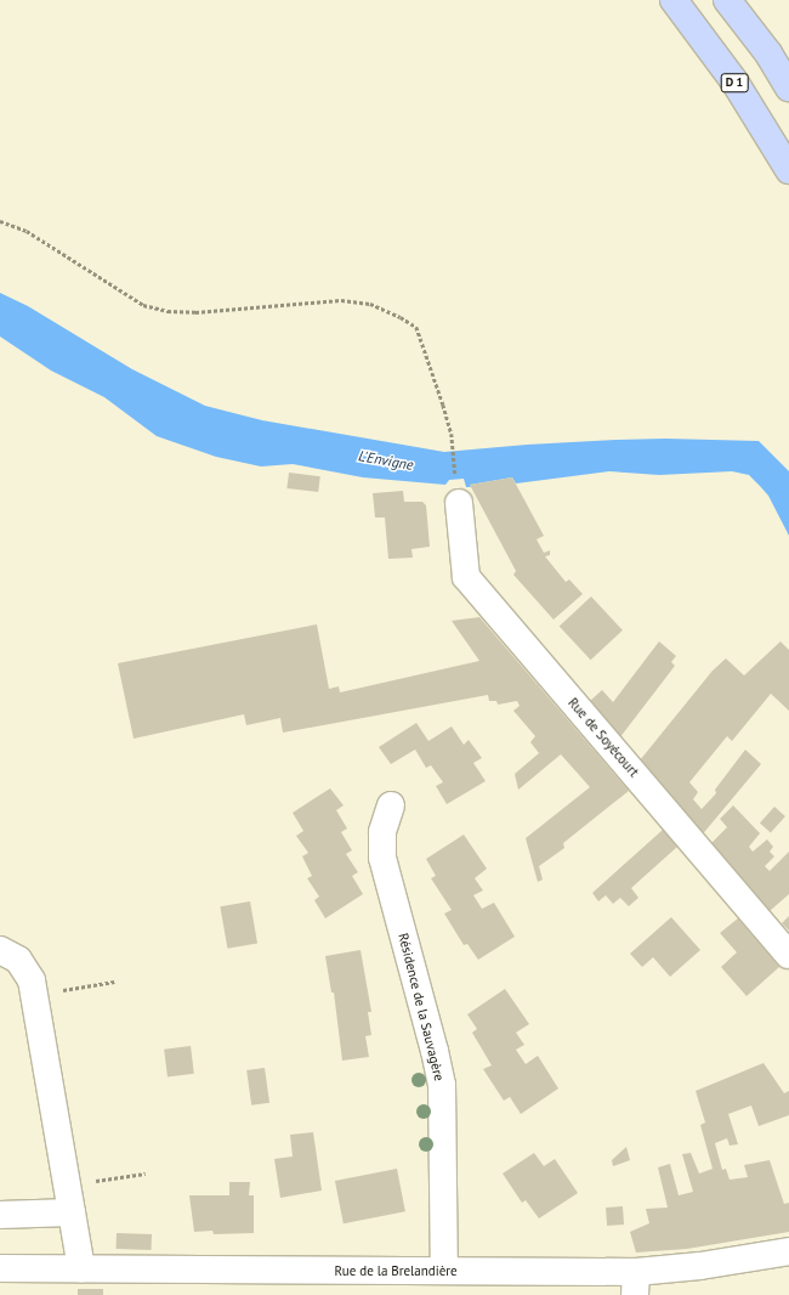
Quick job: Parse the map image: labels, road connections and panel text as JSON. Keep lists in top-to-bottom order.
{
  "streets": {
    "main road": ["D 1"],
    "street": ["Rue de Soyécourt", "Résidence de la Sauvagère", "Rue de la Brelandière"]
  },
  "crossings": [
    ["Résidence de la Sauvagère", "Rue de la Brelandière"]
  ],
  "water": ["L'Envigne"]
}
